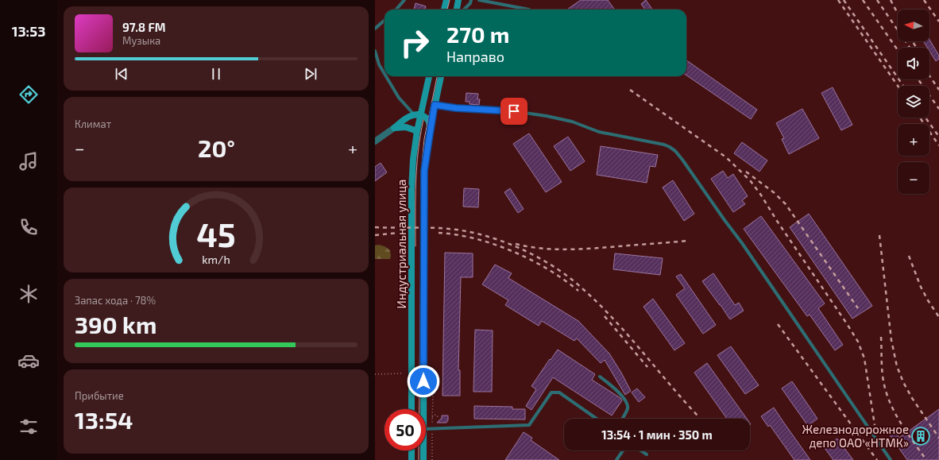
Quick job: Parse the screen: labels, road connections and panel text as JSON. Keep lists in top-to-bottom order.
{
  "streets": {
    "main road": ["Индустриальная улица"]
  },
  "places": {
    "building": ["Железнодорожное депо ОАО «НТМК»"]
  },
  "north": "left",
  "page": {
    "tabs": "13:53",
    "map_buttons": ["+", "−"],
    "turn": ["270 m", "Направо"],
    "song": ["97.8 FM", "Музыка"],
    "tile": [
      "Климат",
      ["Запас хода · 78%", "390 km"],
      ["Прибытие", "13:54"]
    ],
    "heat": ["−", "20°", "+"],
    "limit": "50",
    "trip": "13:54 · 1 мин · 350 m",
    "gauge": ["45", "km/h"]
  }
}
